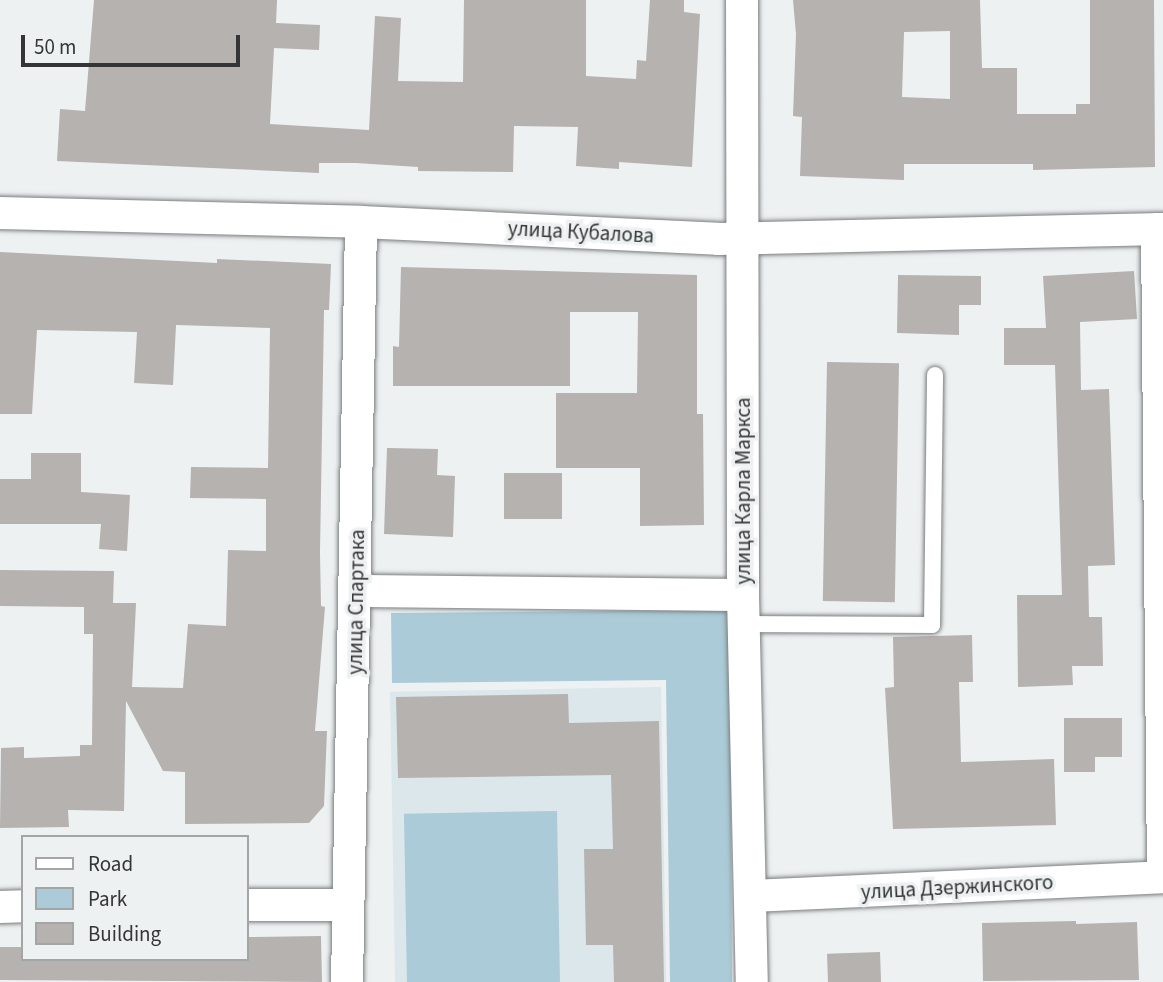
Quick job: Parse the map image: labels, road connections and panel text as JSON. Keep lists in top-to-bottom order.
{
  "streets": {
    "street": [
      "улица Кубалова",
      "улица Карла Маркса",
      "улица Спартака",
      "улица Дзержинского"
    ]
  },
  "crossings": [
    ["улица Кубалова", "улица Карла Маркса"],
    ["улица Кубалова", "улица Спартака"],
    ["улица Карла Маркса", "улица Дзержинского"]
  ],
  "legend": ["Road", "Park", "Building"],
  "scale_bar": "50 m"
}
